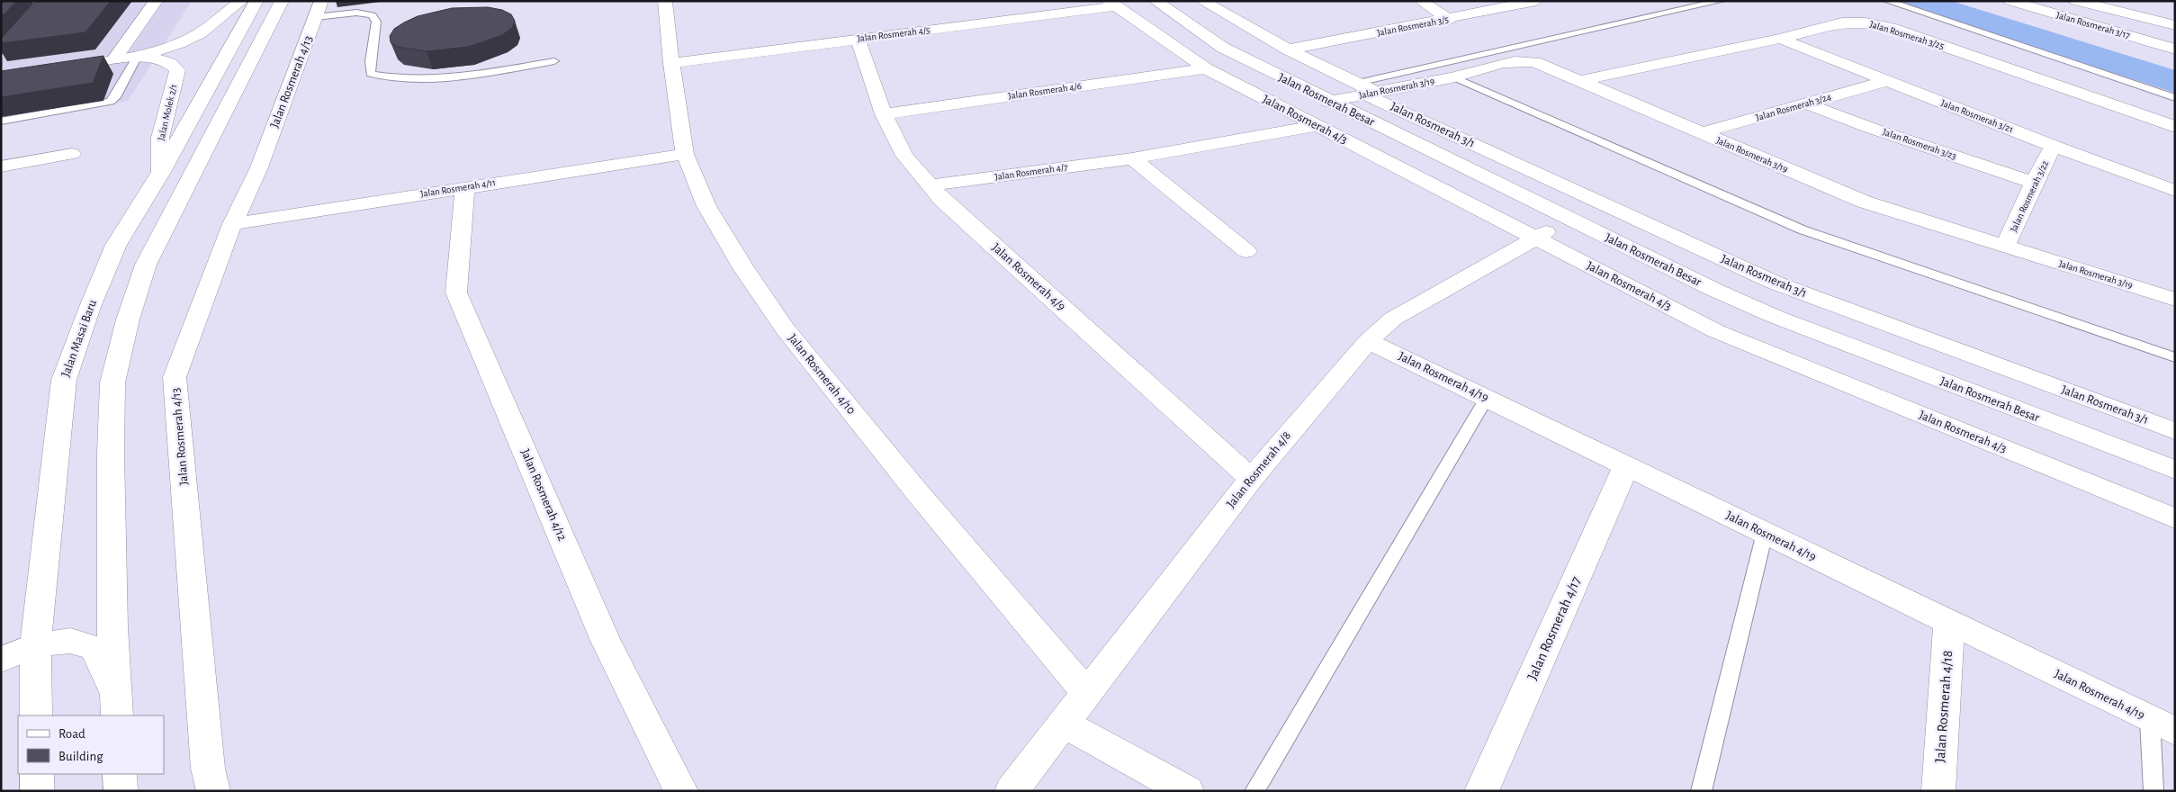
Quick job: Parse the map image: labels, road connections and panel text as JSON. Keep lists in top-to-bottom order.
{
  "streets": {
    "street": [
      "Jalan Rosmerah 3/17",
      "Jalan Rosmerah 3/5",
      "Jalan Rosmerah 4/5",
      "Jalan Rosmerah 3/25",
      "Jalan Rosmerah 4/13",
      "Jalan Rosmerah 3/19",
      "Jalan Rosmerah 4/6",
      "Jalan Rosmerah Besar",
      "Jalan Rosmerah 3/24",
      "Jalan Molek 2/1",
      "Jalan Rosmerah 3/21",
      "Jalan Rosmerah 4/3",
      "Jalan Rosmerah 3/1",
      "Jalan Rosmerah 3/23",
      "Jalan Rosmerah 4/7",
      "Jalan Rosmerah 4/11",
      "Jalan Rosmerah 3/22",
      "Jalan Rosmerah 4/9",
      "Jalan Masai Baru",
      "Jalan Rosmerah 4/10",
      "Jalan Rosmerah 4/19",
      "Jalan Rosmerah 4/8",
      "Jalan Rosmerah 4/12",
      "Jalan Rosmerah 4/17",
      "Jalan Rosmerah 4/18"
    ]
  },
  "crossings": [
    ["Jalan Rosmerah 3/5", "Jalan Rosmerah 3/1"],
    ["Jalan Rosmerah 4/5", "Jalan Rosmerah 4/3"],
    ["Jalan Rosmerah 4/5", "Jalan Rosmerah 4/9"],
    ["Jalan Rosmerah 4/5", "Jalan Rosmerah 4/10"],
    ["Jalan Rosmerah 3/25", "Jalan Rosmerah 3/19"],
    ["Jalan Rosmerah 3/25", "Jalan Rosmerah 3/21"],
    ["Jalan Rosmerah 4/13", "Jalan Rosmerah 4/11"],
    ["Jalan Rosmerah 3/19", "Jalan Rosmerah Besar"],
    ["Jalan Rosmerah 3/19", "Jalan Rosmerah 3/24"],
    ["Jalan Rosmerah 3/19", "Jalan Rosmerah 3/1"],
    ["Jalan Rosmerah 3/19", "Jalan Rosmerah 3/22"],
    ["Jalan Rosmerah 4/6", "Jalan Rosmerah 4/3"],
    ["Jalan Rosmerah 4/6", "Jalan Rosmerah 4/9"],
    ["Jalan Rosmerah Besar", "Jalan Rosmerah 4/8"],
    ["Jalan Rosmerah 3/24", "Jalan Rosmerah 3/21"],
    ["Jalan Rosmerah 3/24", "Jalan Rosmerah 3/23"],
    ["Jalan Molek 2/1", "Jalan Masai Baru"],
    ["Jalan Rosmerah 3/21", "Jalan Rosmerah 3/22"],
    ["Jalan Rosmerah 4/3", "Jalan Rosmerah 4/7"],
    ["Jalan Rosmerah 4/3", "Jalan Rosmerah 4/8"],
    ["Jalan Rosmerah 3/23", "Jalan Rosmerah 3/22"],
    ["Jalan Rosmerah 4/7", "Jalan Rosmerah 4/9"],
    ["Jalan Rosmerah 4/11", "Jalan Rosmerah 4/10"],
    ["Jalan Rosmerah 4/11", "Jalan Rosmerah 4/12"],
    ["Jalan Rosmerah 4/9", "Jalan Rosmerah 4/8"],
    ["Jalan Rosmerah 4/10", "Jalan Rosmerah 4/8"],
    ["Jalan Rosmerah 4/19", "Jalan Rosmerah 4/8"],
    ["Jalan Rosmerah 4/19", "Jalan Rosmerah 4/17"],
    ["Jalan Rosmerah 4/19", "Jalan Rosmerah 4/18"]
  ],
  "legend": ["Road", "Building"]
}
